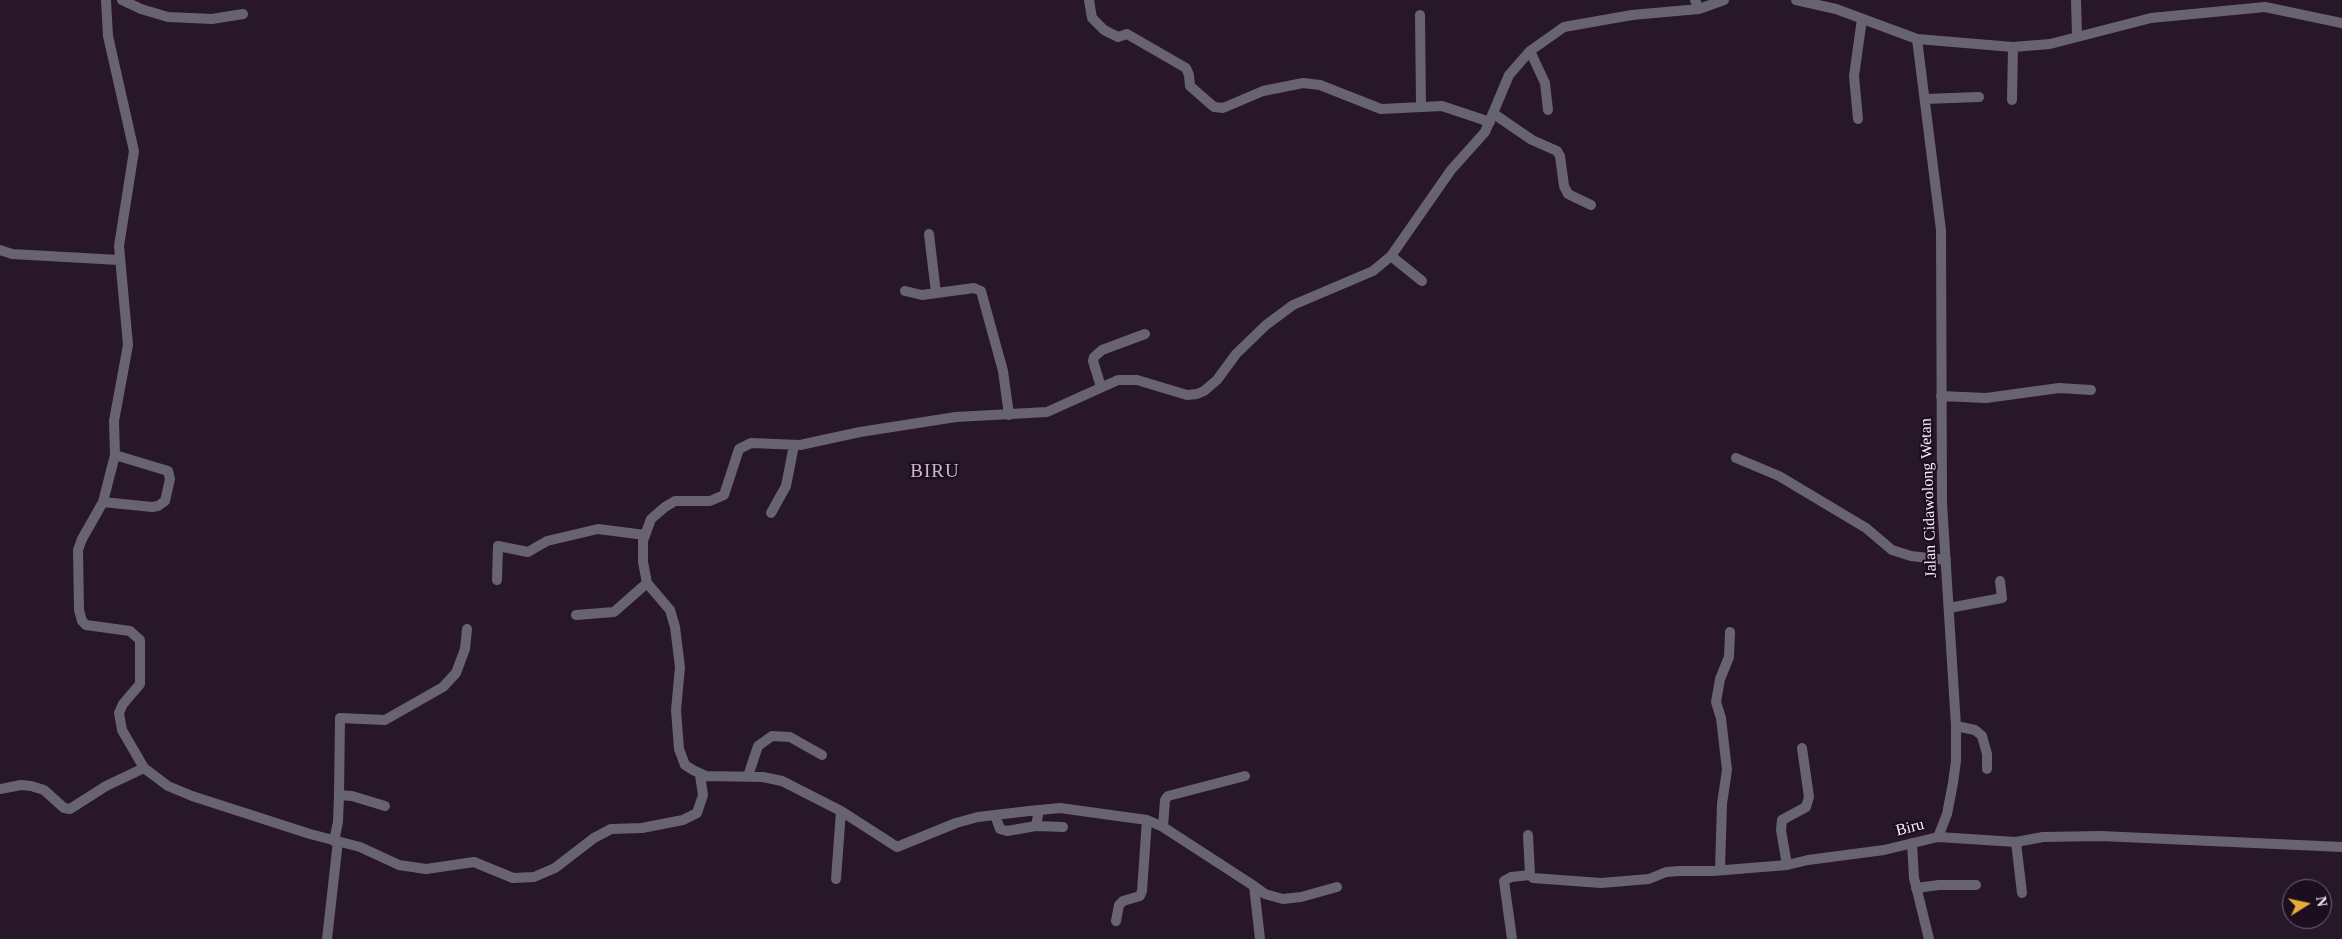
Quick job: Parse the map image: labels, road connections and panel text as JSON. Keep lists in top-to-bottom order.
{
  "streets": {
    "street": ["Jalan Cidawolong Wetan", "Biru"]
  },
  "crossings": [
    ["Jalan Cidawolong Wetan", "Biru"]
  ],
  "districts": ["BIRU"],
  "north": "right"
}
